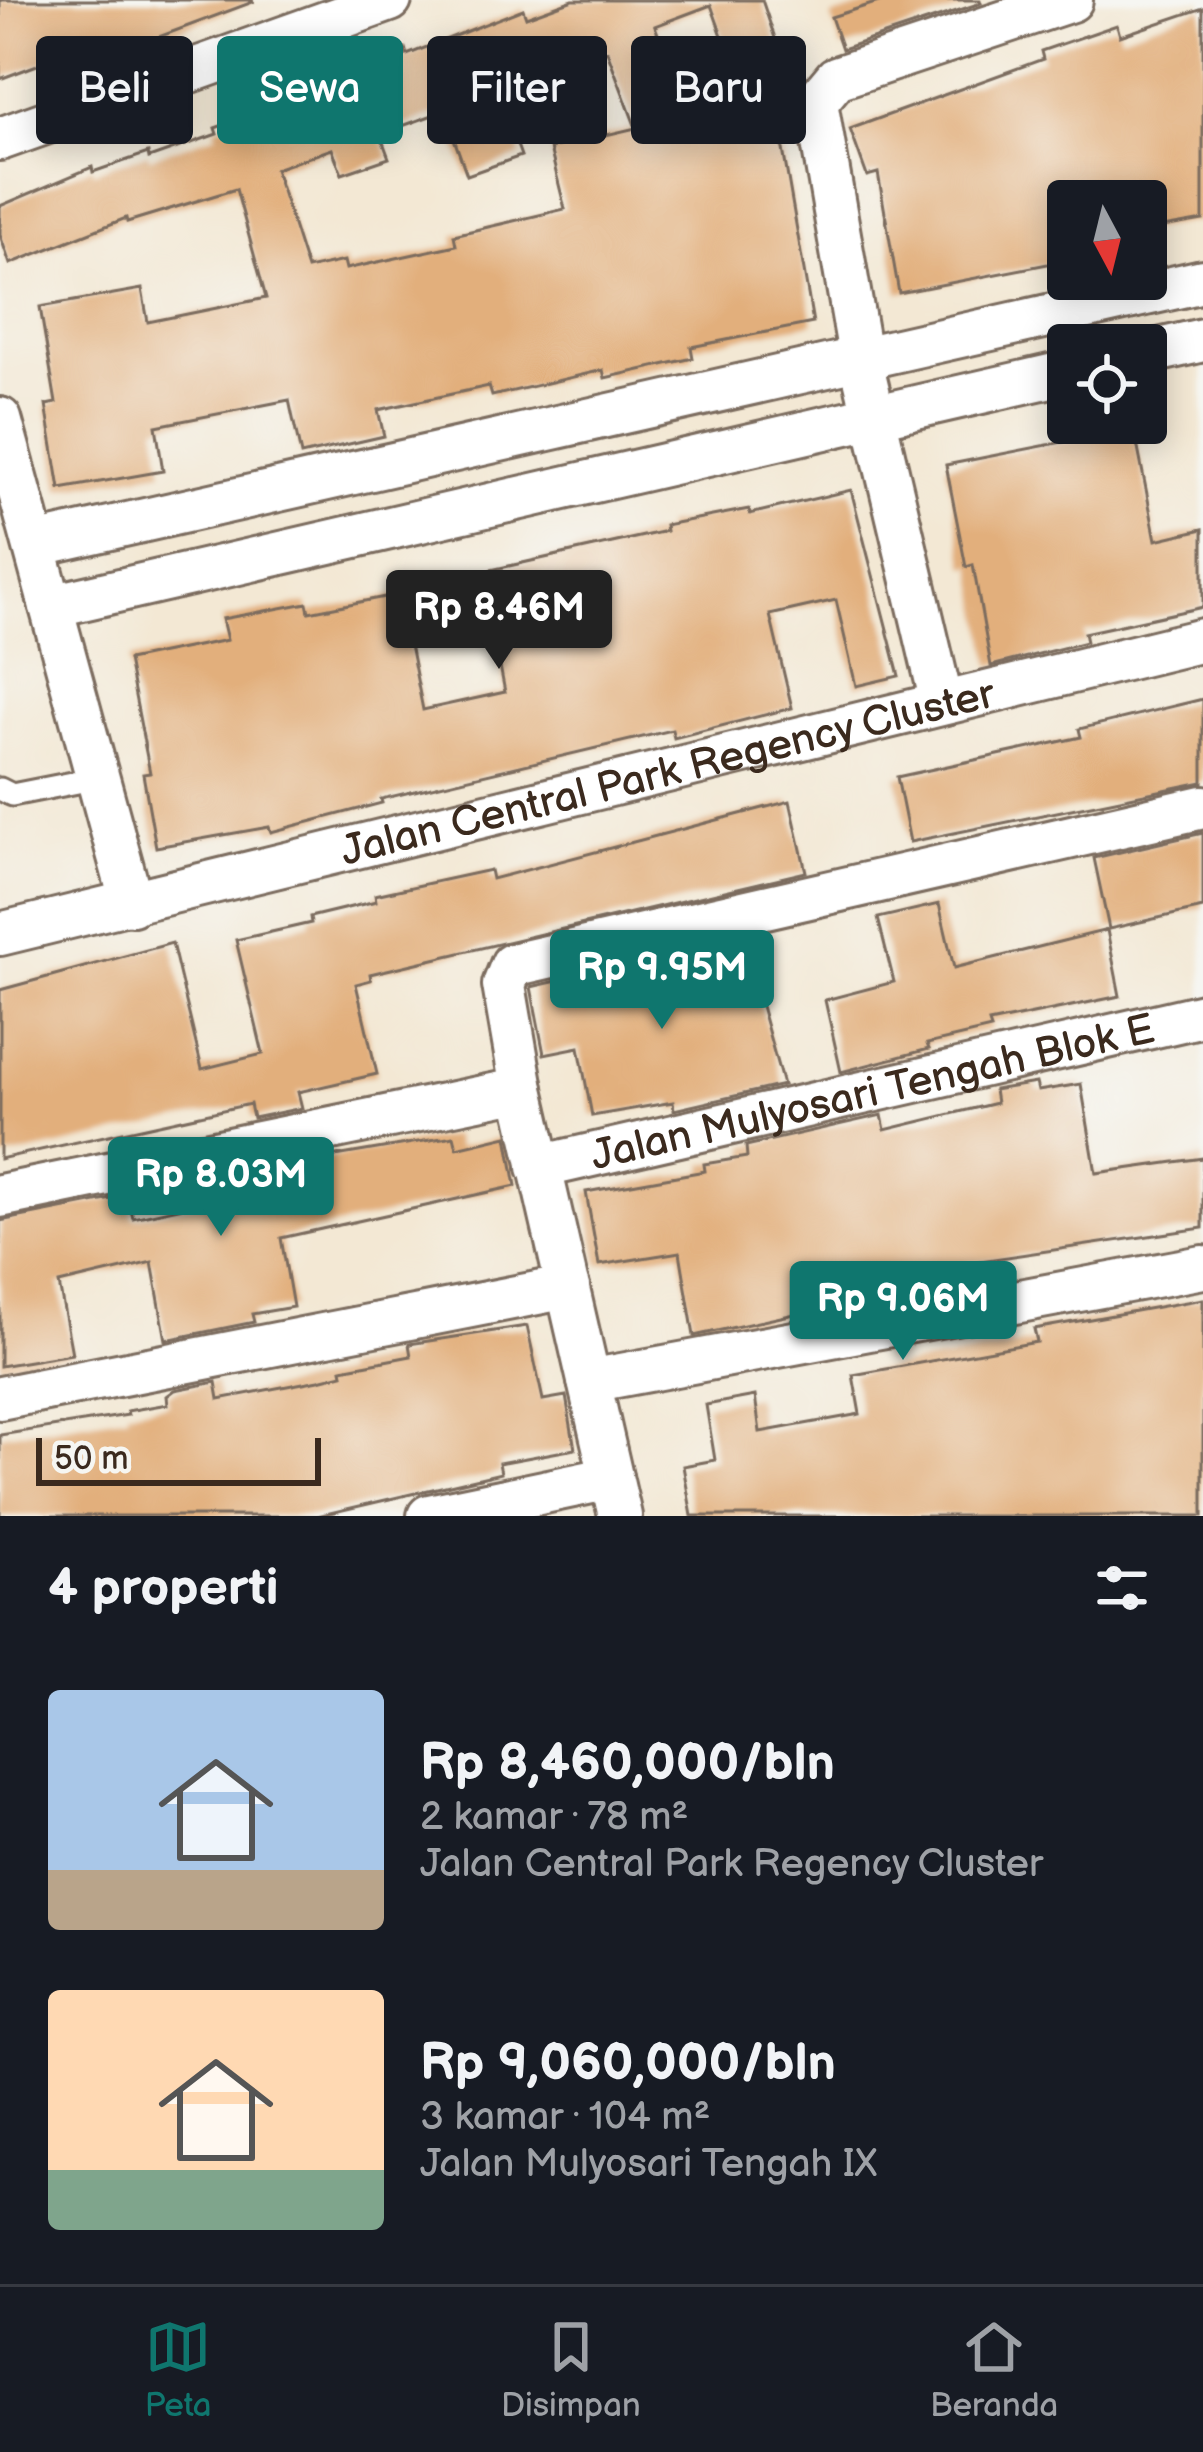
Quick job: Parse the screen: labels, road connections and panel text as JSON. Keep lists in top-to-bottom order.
{
  "streets": {
    "street": ["Jalan Central Park Regency Cluster", "Jalan Mulyosari Tengah Blok E"]
  },
  "scale_bar": "50 m",
  "north": "bottom",
  "page": {
    "chip": [
      "Beli",
      "Sewa",
      "Filter",
      "Baru"
    ],
    "price": [
      "Rp 8.46M",
      "Rp 9.95M",
      "Rp 8.03M",
      "Rp 9.06M"
    ],
    "scale": "50 m",
    "heading": "4 properti",
    "list": [
      {
        "name": "Rp 8,460,000/bln",
        "note": "2 kamar · 78 m² · Jalan Central Park Regency Cluster"
      },
      {
        "name": "Rp 9,060,000/bln",
        "note": "3 kamar · 104 m² · Jalan Mulyosari Tengah IX"
      }
    ],
    "tabs": ["Peta", "Disimpan", "Beranda"]
  }
}
